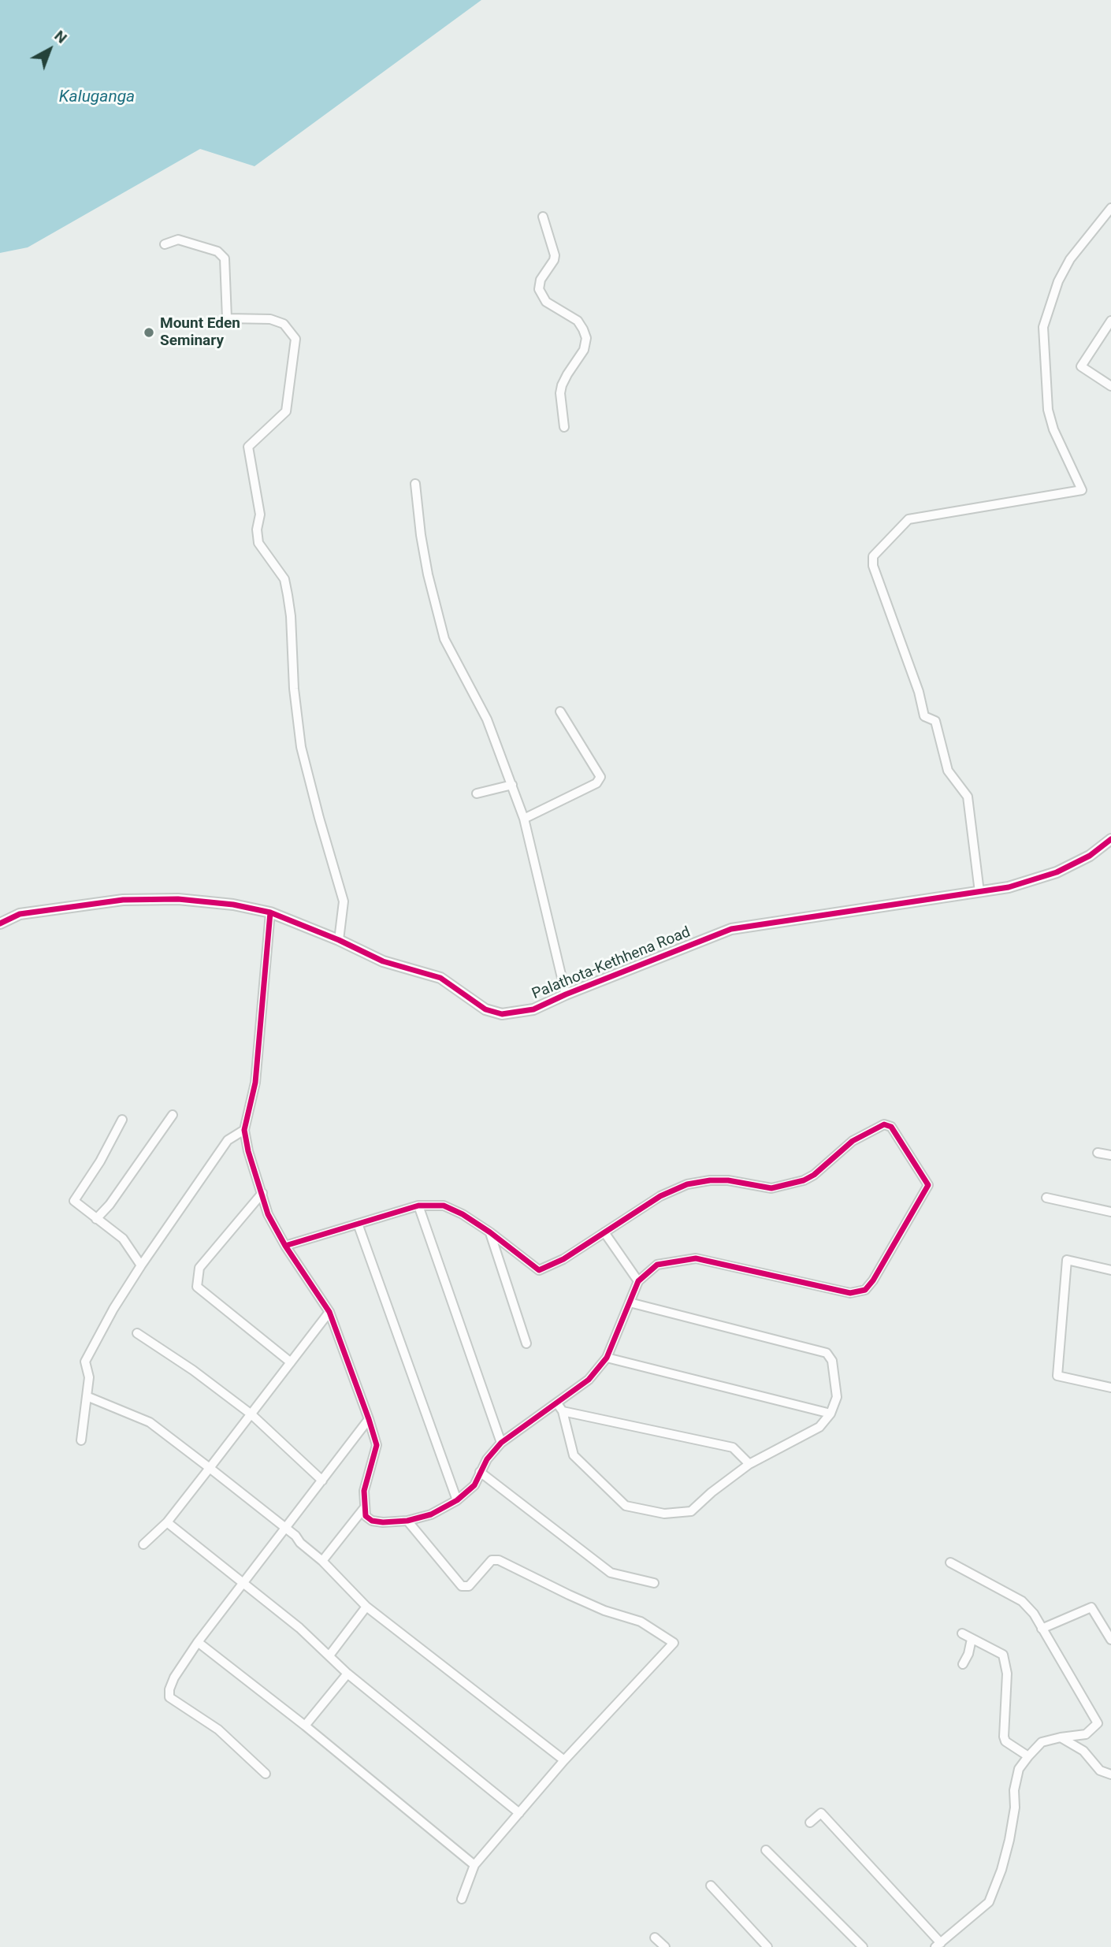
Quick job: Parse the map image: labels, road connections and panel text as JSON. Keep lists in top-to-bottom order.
{
  "streets": {
    "street": ["Palathota-Kethhena Road"]
  },
  "water": ["Kaluganga"],
  "places": ["Mount Eden Seminary"],
  "north": "top right"
}
